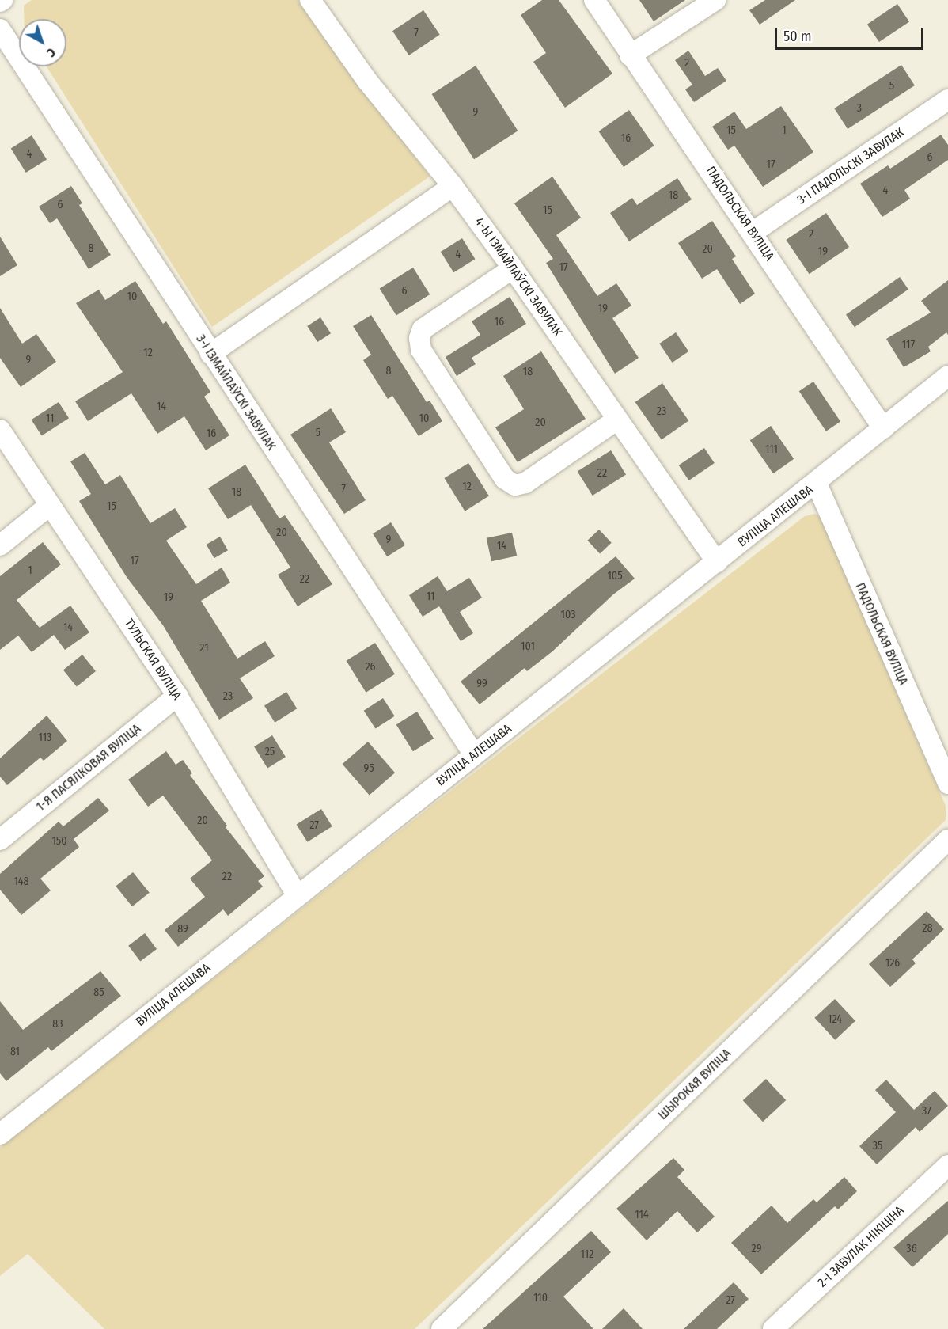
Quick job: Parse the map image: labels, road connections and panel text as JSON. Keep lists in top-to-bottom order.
{
  "streets": {
    "street": [
      "3-І ПАДОЛЬСКІ ЗАВУЛАК",
      "ПАДОЛЬСКАЯ ВУЛІЦА",
      "4-Ы ІЗМАЙЛАЎСКІ ЗАВУЛАК",
      "3-І ІЗМАЙЛАЎСКІ ЗАВУЛАК",
      "ВУЛІЦА АЛЕШАВА",
      "ТУЛЬСКАЯ ВУЛІЦА",
      "1-Я ПАСЯЛКОВАЯ ВУЛІЦА",
      "ШЫРОКАЯ ВУЛІЦА",
      "2-І ЗАВУЛАК НІКІЦІНА"
    ]
  },
  "crossings": [
    ["3-І ПАДОЛЬСКІ ЗАВУЛАК", "ПАДОЛЬСКАЯ ВУЛІЦА"],
    ["ПАДОЛЬСКАЯ ВУЛІЦА", "ВУЛІЦА АЛЕШАВА"],
    ["4-Ы ІЗМАЙЛАЎСКІ ЗАВУЛАК", "ВУЛІЦА АЛЕШАВА"],
    ["3-І ІЗМАЙЛАЎСКІ ЗАВУЛАК", "ВУЛІЦА АЛЕШАВА"],
    ["ВУЛІЦА АЛЕШАВА", "ТУЛЬСКАЯ ВУЛІЦА"],
    ["ТУЛЬСКАЯ ВУЛІЦА", "1-Я ПАСЯЛКОВАЯ ВУЛІЦА"]
  ],
  "house_numbers": [
    "7",
    "2",
    "5",
    "3",
    "9",
    "15",
    "1",
    "16",
    "4",
    "6",
    "17",
    "4",
    "18",
    "6",
    "15",
    "2",
    "8",
    "20",
    "19",
    "4",
    "17",
    "6",
    "10",
    "19",
    "16",
    "117",
    "12",
    "9",
    "8",
    "18",
    "14",
    "23",
    "11",
    "10",
    "20",
    "5",
    "16",
    "111",
    "22",
    "12",
    "7",
    "18",
    "15",
    "20",
    "9",
    "14",
    "17",
    "1",
    "105",
    "22",
    "11",
    "19",
    "103",
    "14",
    "101",
    "21",
    "26",
    "99",
    "23",
    "113",
    "25",
    "95",
    "20",
    "27",
    "150",
    "22",
    "148",
    "28",
    "89",
    "126",
    "85",
    "124",
    "83",
    "81",
    "37",
    "35",
    "114",
    "29",
    "36",
    "112",
    "110",
    "27"
  ],
  "scale_bar": "50 m",
  "north": "bottom right"
}
